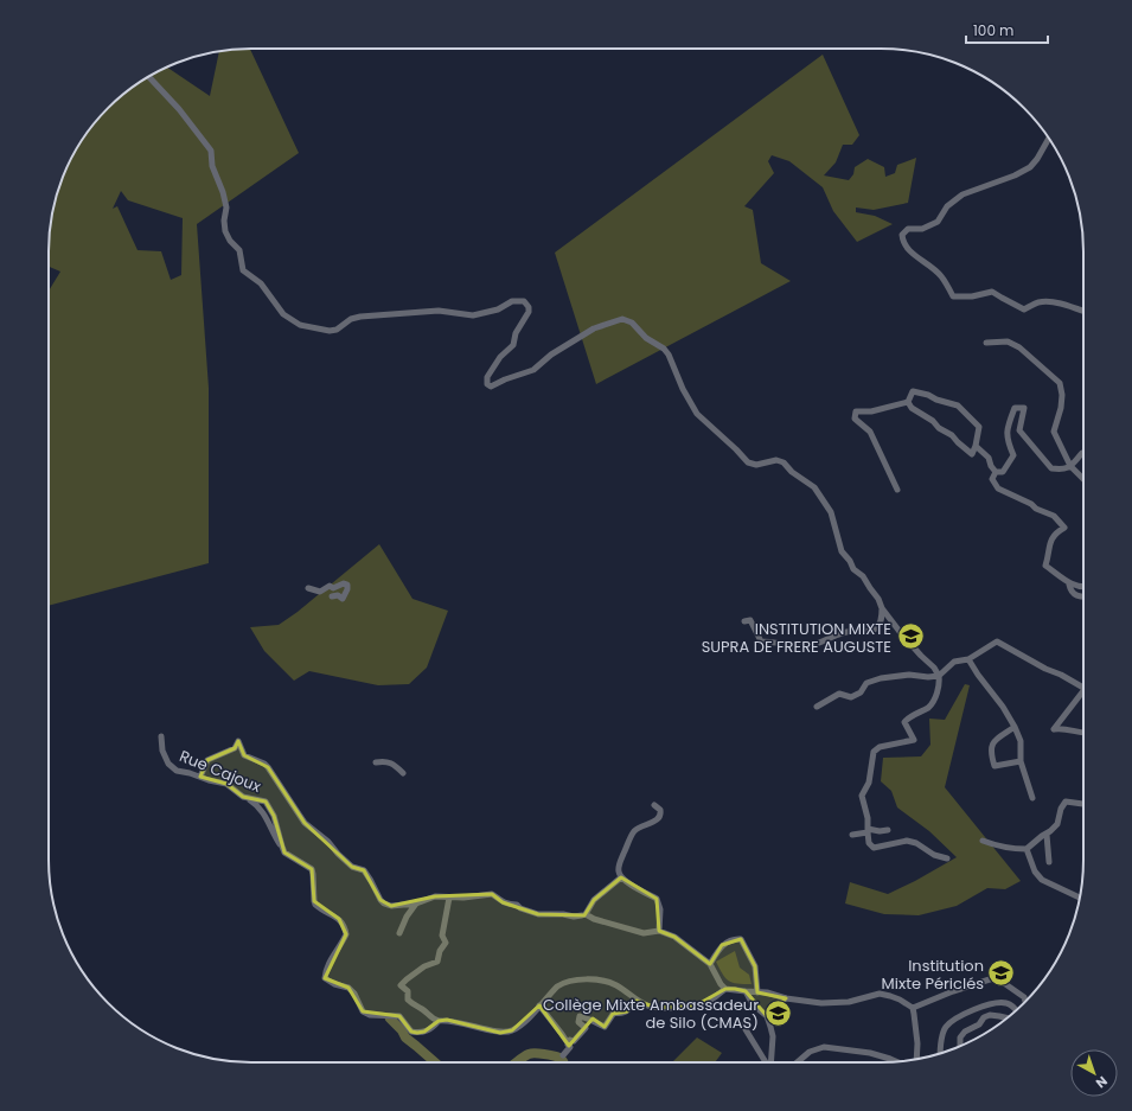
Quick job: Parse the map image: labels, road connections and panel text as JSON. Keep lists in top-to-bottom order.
{
  "streets": {
    "street": ["Rue Cajoux"]
  },
  "places": {
    "school or university": ["INSTITUTION MIXTE SUPRA DE FRERE AUGUSTE", "Institution Mixte Périclés", "Collège Mixte Ambassadeur de Silo (CMAS)"]
  },
  "scale_bar": "100 m",
  "north": "bottom right"
}
